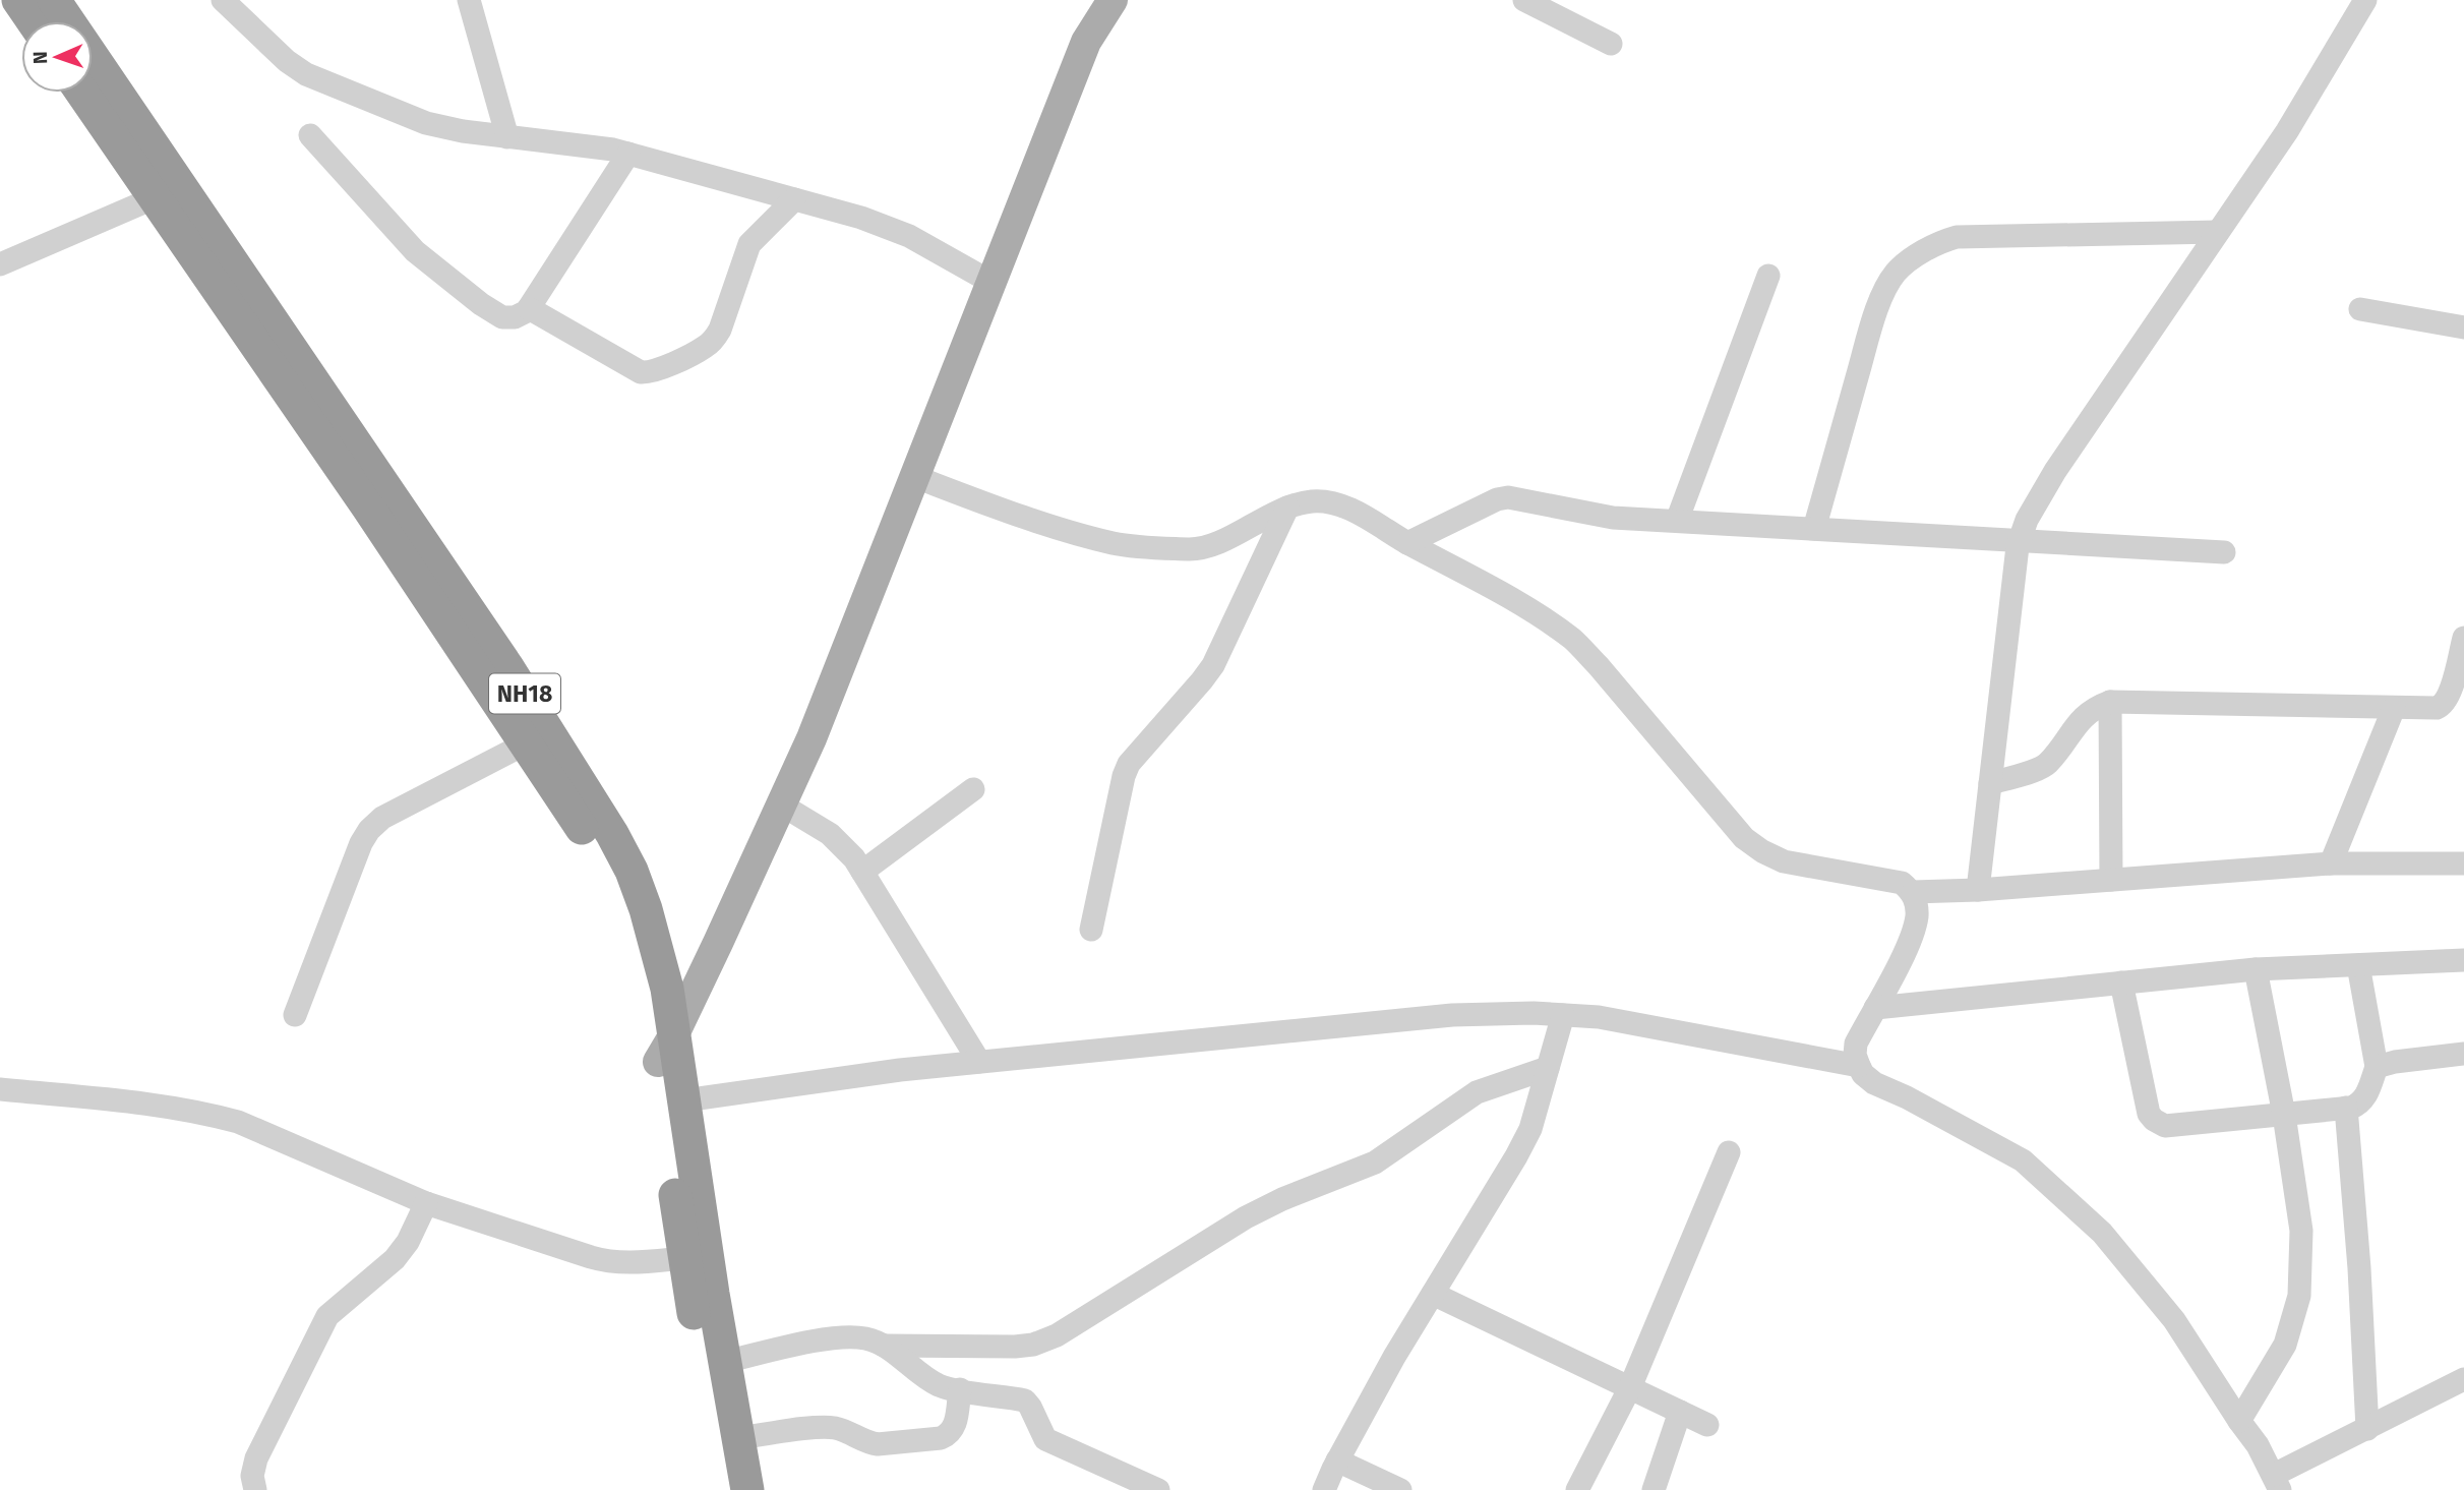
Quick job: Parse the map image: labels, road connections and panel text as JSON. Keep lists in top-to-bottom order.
{
  "streets": {
    "highway": ["NH18"]
  },
  "north": "left"
}
